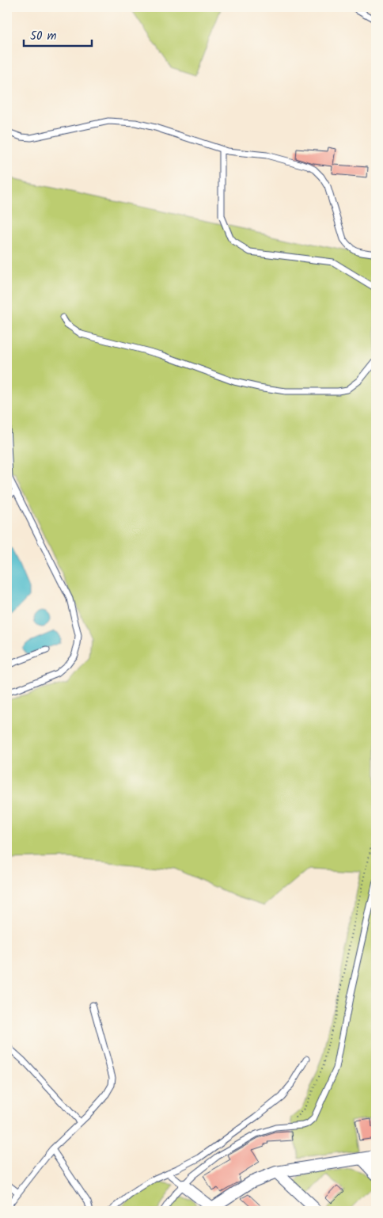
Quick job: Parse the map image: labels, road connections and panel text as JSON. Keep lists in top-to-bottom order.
{
  "scale_bar": "50 m"
}
